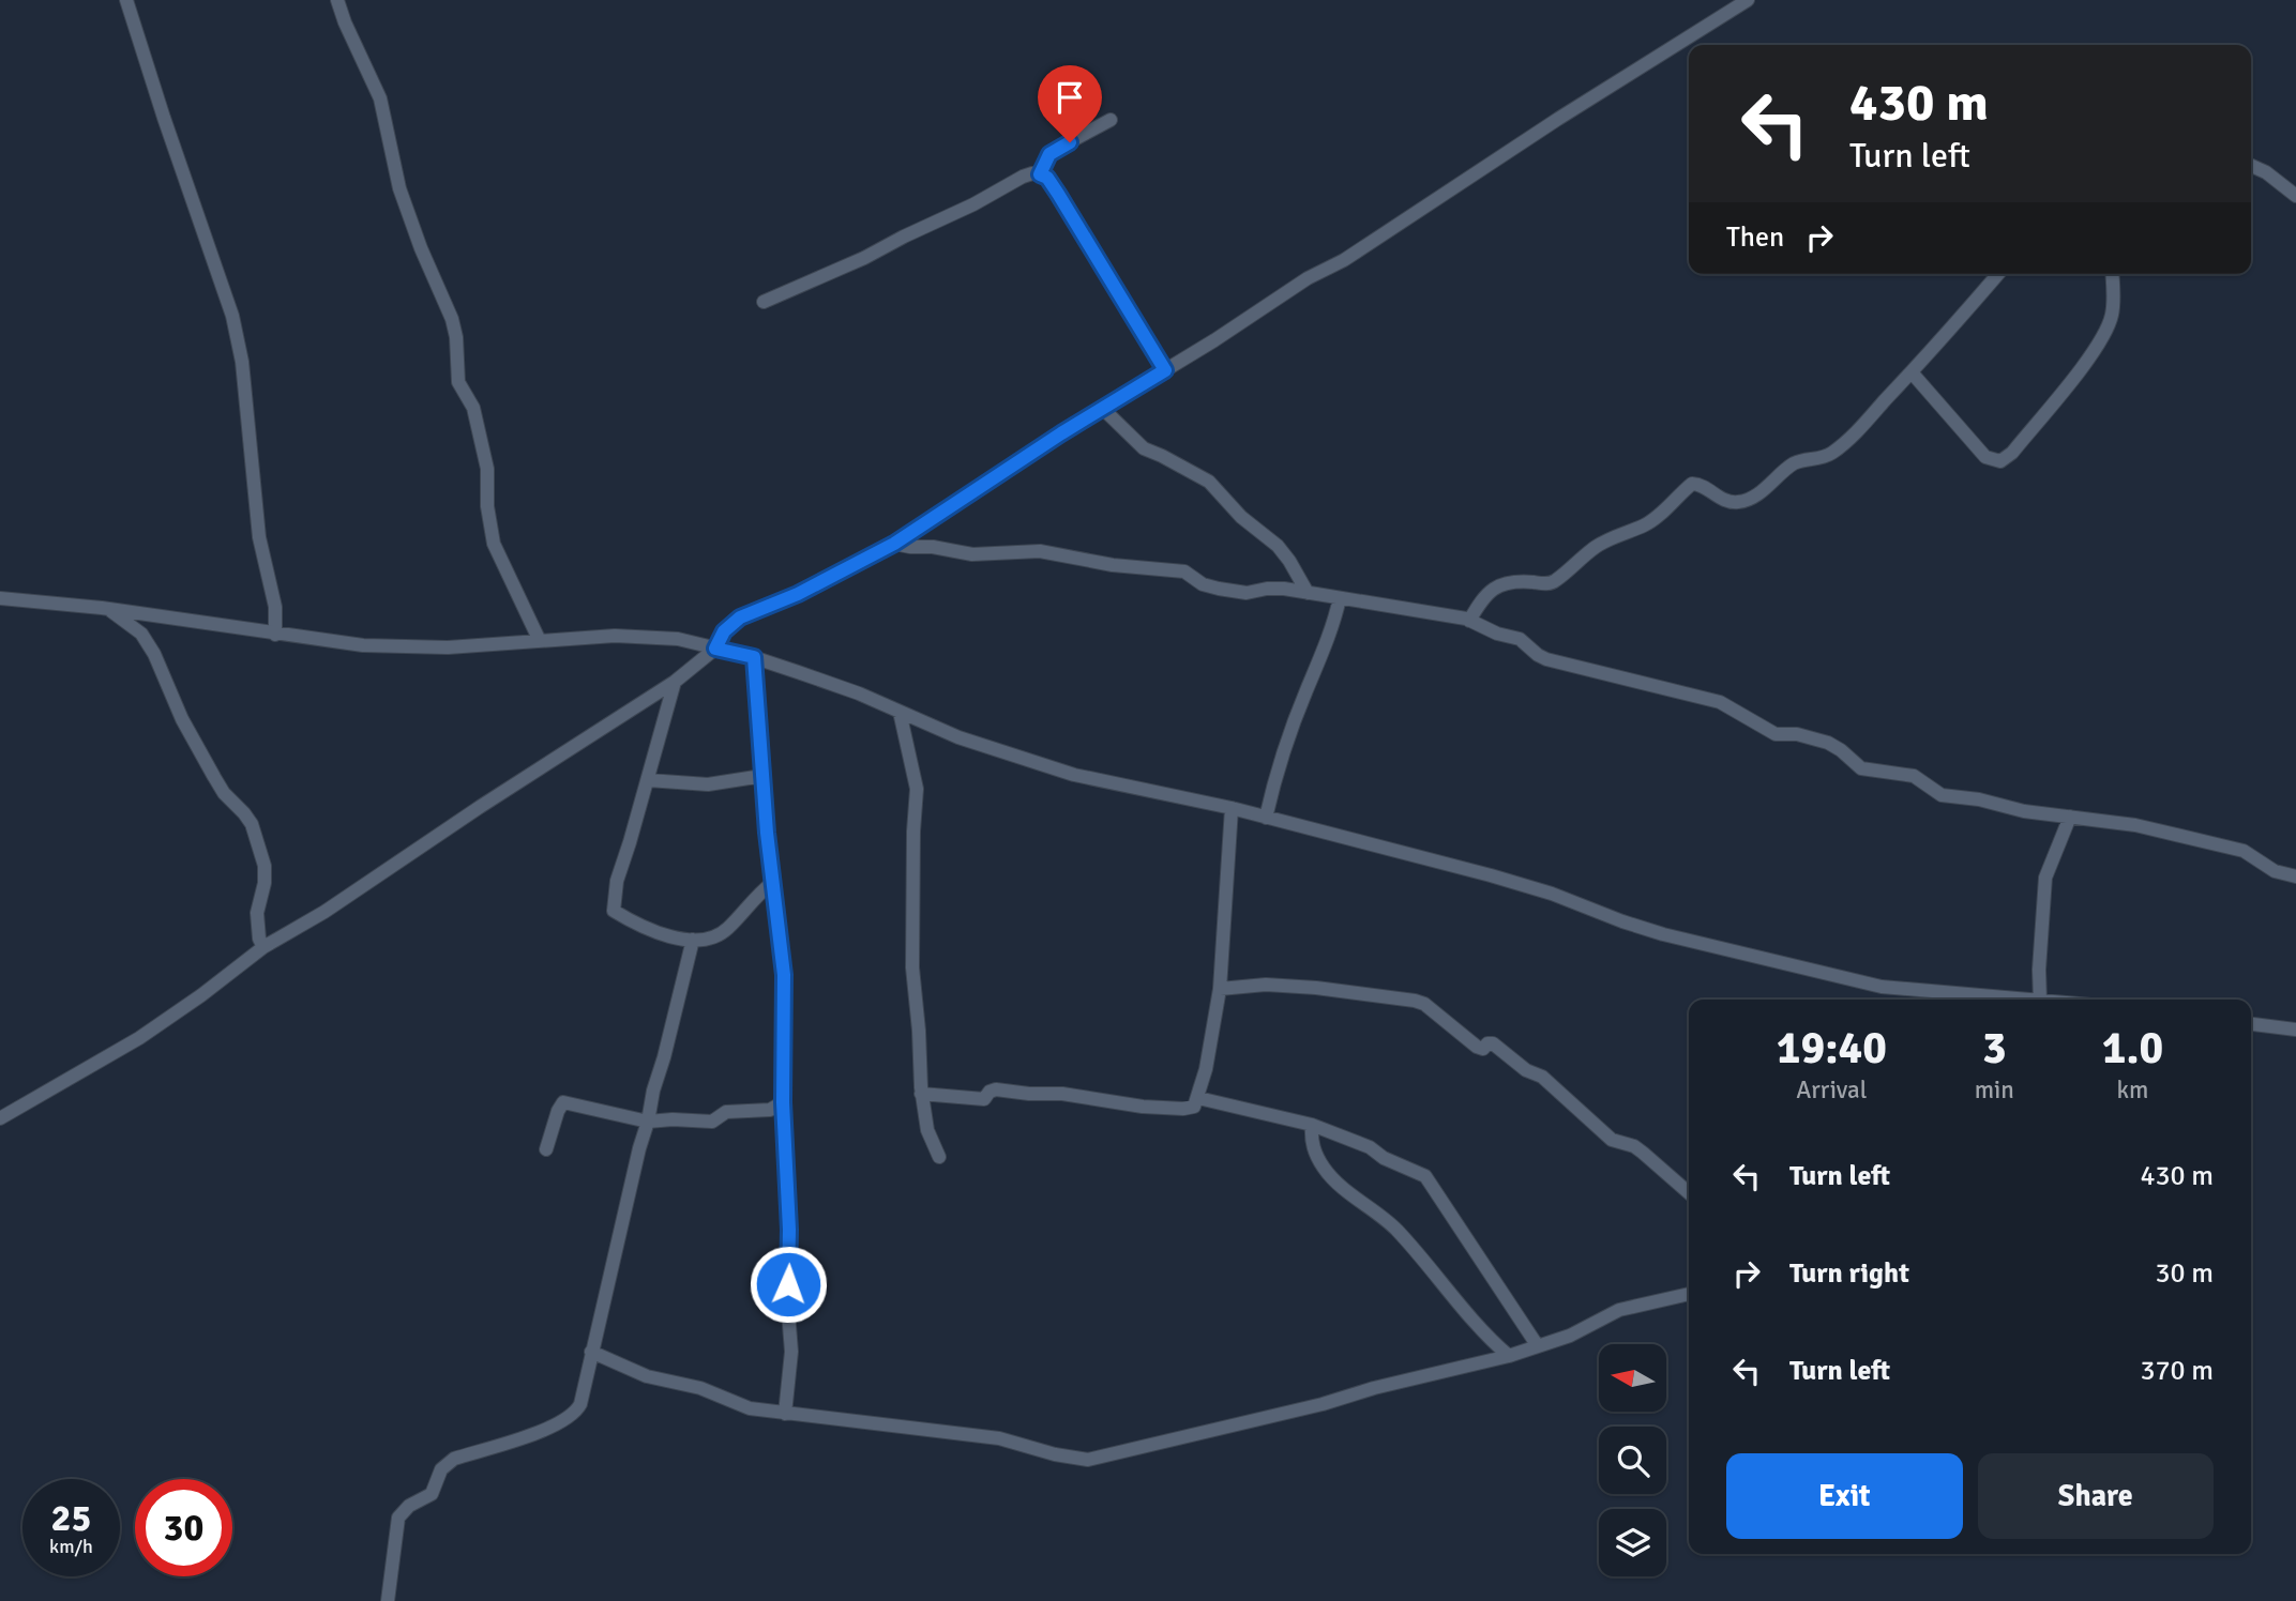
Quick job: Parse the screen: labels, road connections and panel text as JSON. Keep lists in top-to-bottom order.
{
  "north": "left",
  "page": {
    "turn": ["430 m", "Turn left"],
    "then": "Then",
    "eta": [
      "19:40",
      "Arrival",
      "3",
      "min",
      "1.0",
      "km"
    ],
    "list": [
      {
        "name": "Turn left",
        "value": "430 m"
      },
      {
        "name": "Turn right",
        "value": "30 m"
      },
      {
        "name": "Turn left",
        "value": "370 m"
      }
    ],
    "buttons": ["Exit", "Share"],
    "speed": "25 km/h",
    "limit": "30"
  }
}
